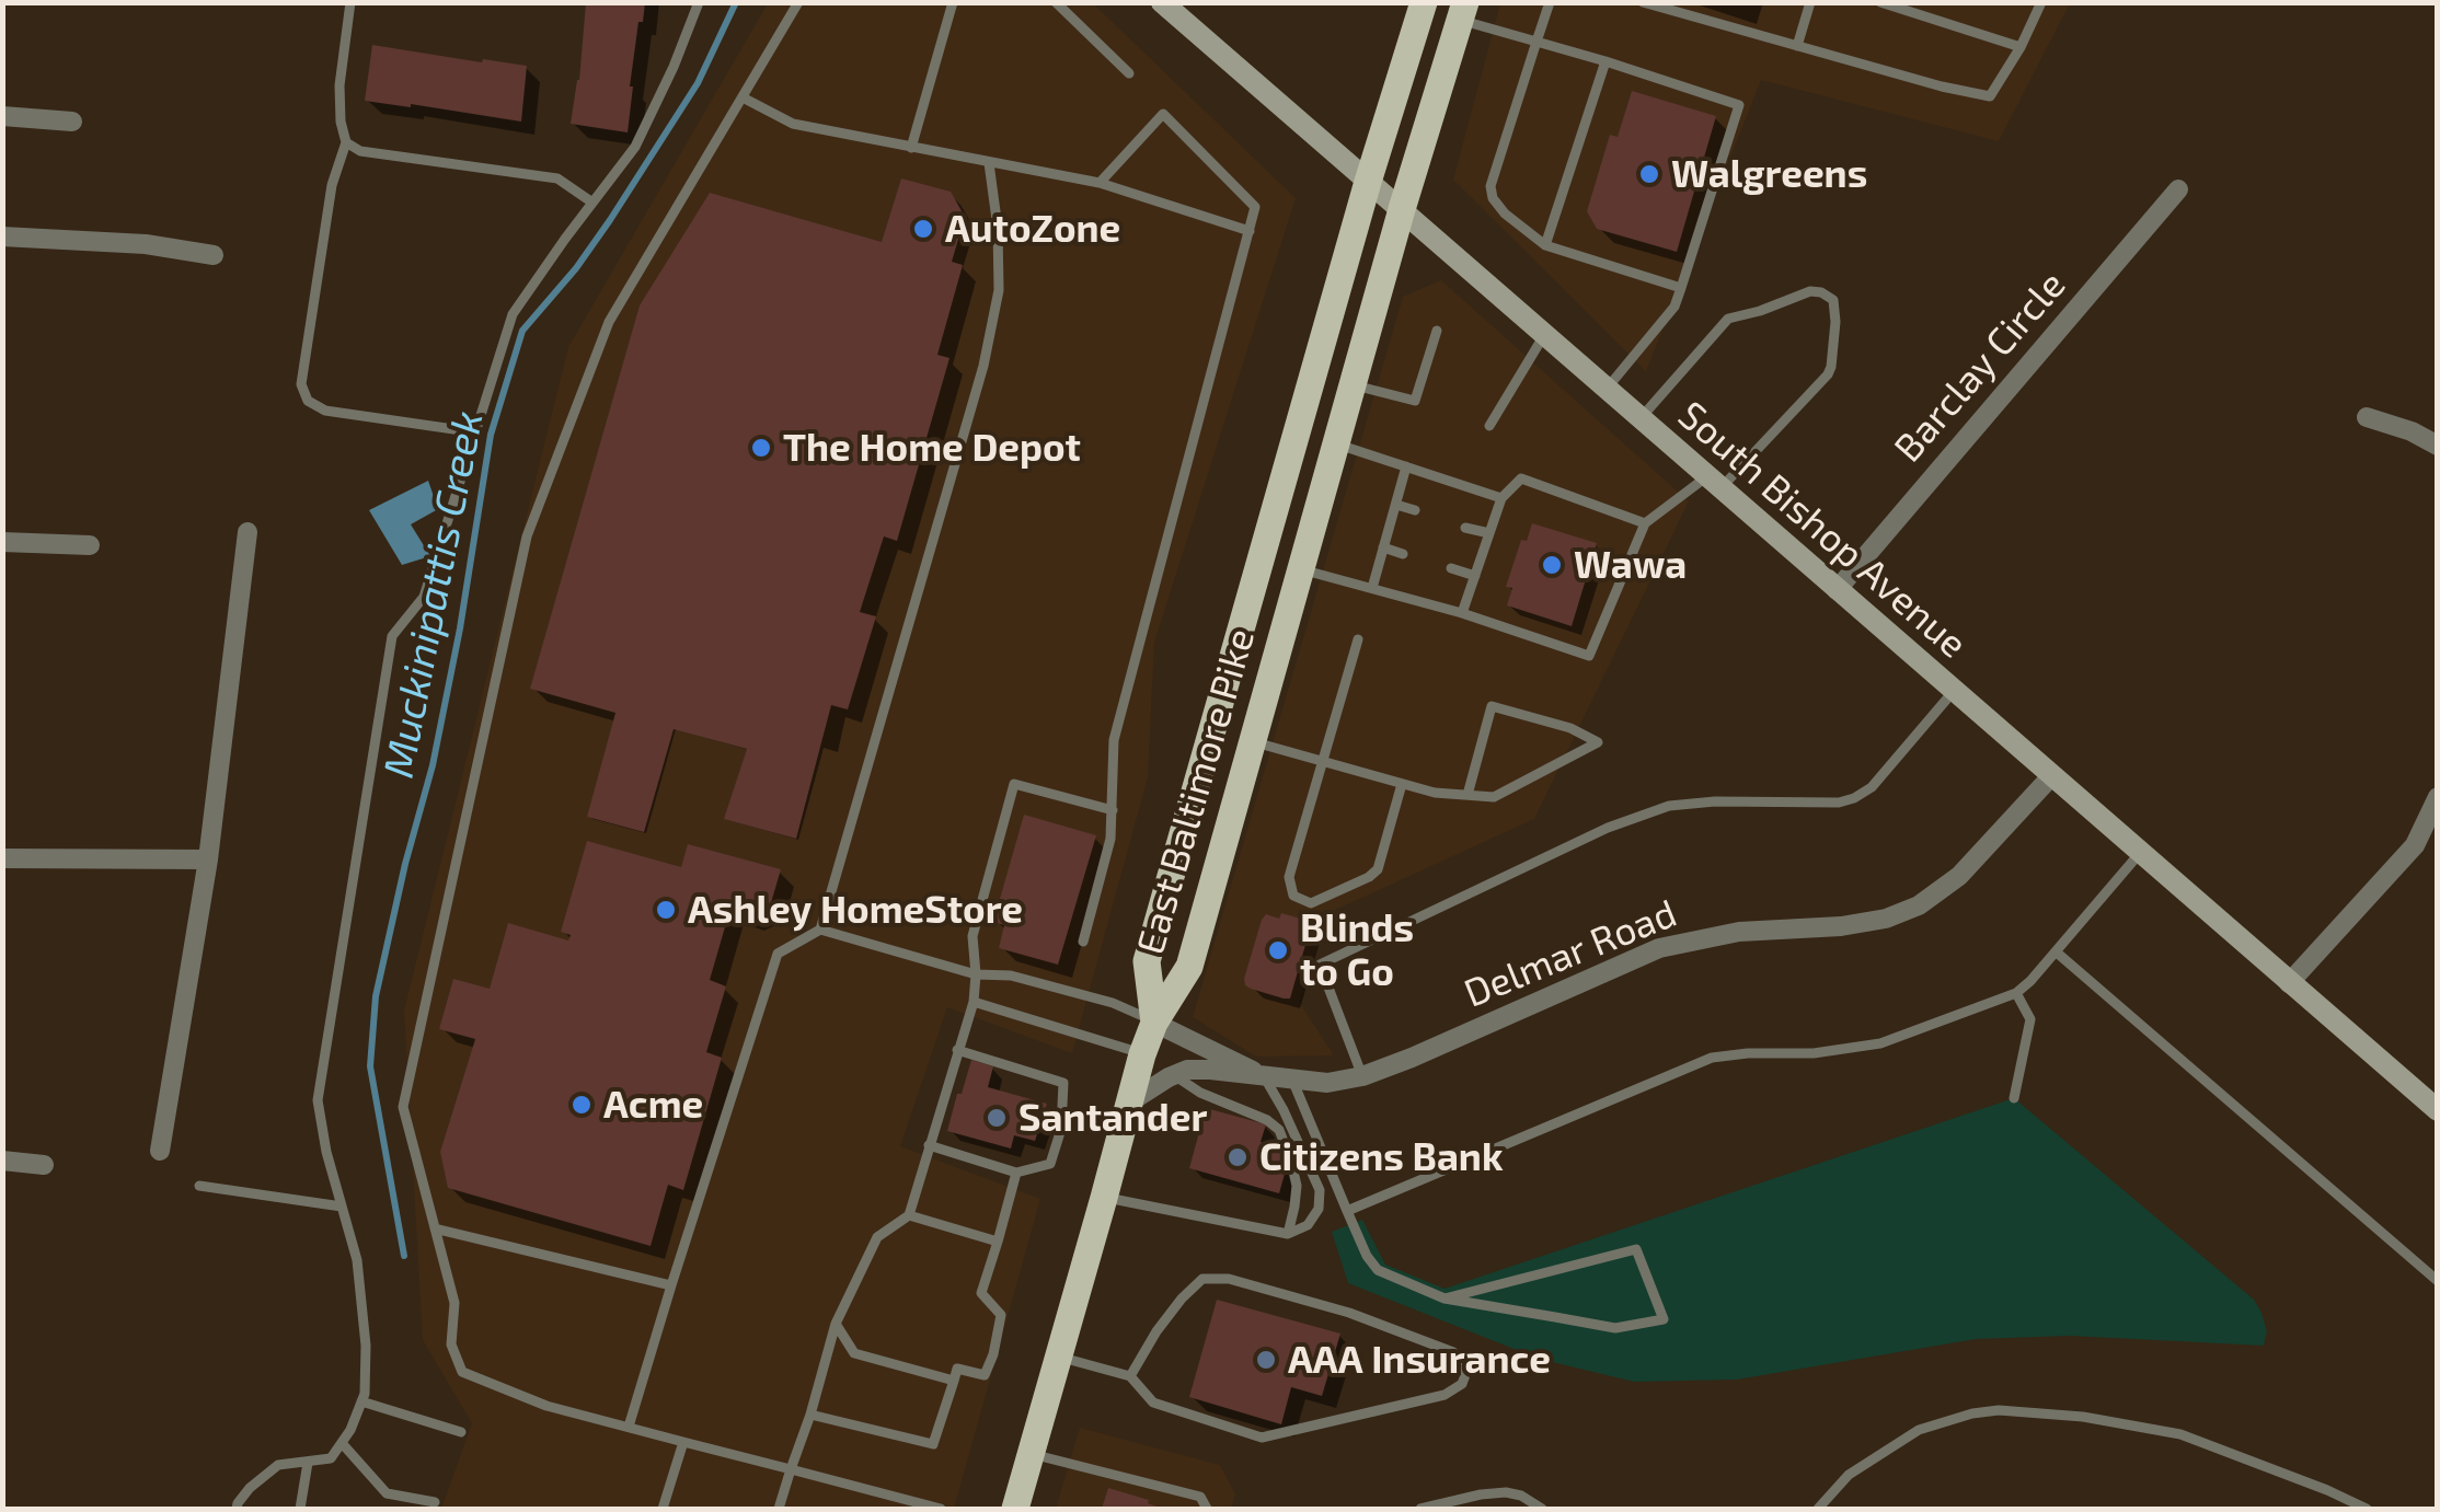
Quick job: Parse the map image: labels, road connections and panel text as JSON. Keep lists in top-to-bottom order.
{
  "streets": {
    "main road": ["South Bishop Avenue", "East Baltimore Pike"],
    "street": ["Barclay Circle", "Delmar Road"]
  },
  "crossings": [
    ["Barclay Circle", "South Bishop Avenue"],
    ["South Bishop Avenue", "East Baltimore Pike"],
    ["South Bishop Avenue", "Delmar Road"],
    ["East Baltimore Pike", "Delmar Road"]
  ],
  "water": ["Muckinipattis Creek"],
  "places": [
    "Walgreens",
    "AutoZone",
    "The Home Depot",
    "Wawa",
    "Ashley HomeStore",
    "Blinds to Go",
    "Acme",
    "Santander",
    "Citizens Bank",
    "AAA Insurance"
  ]
}
